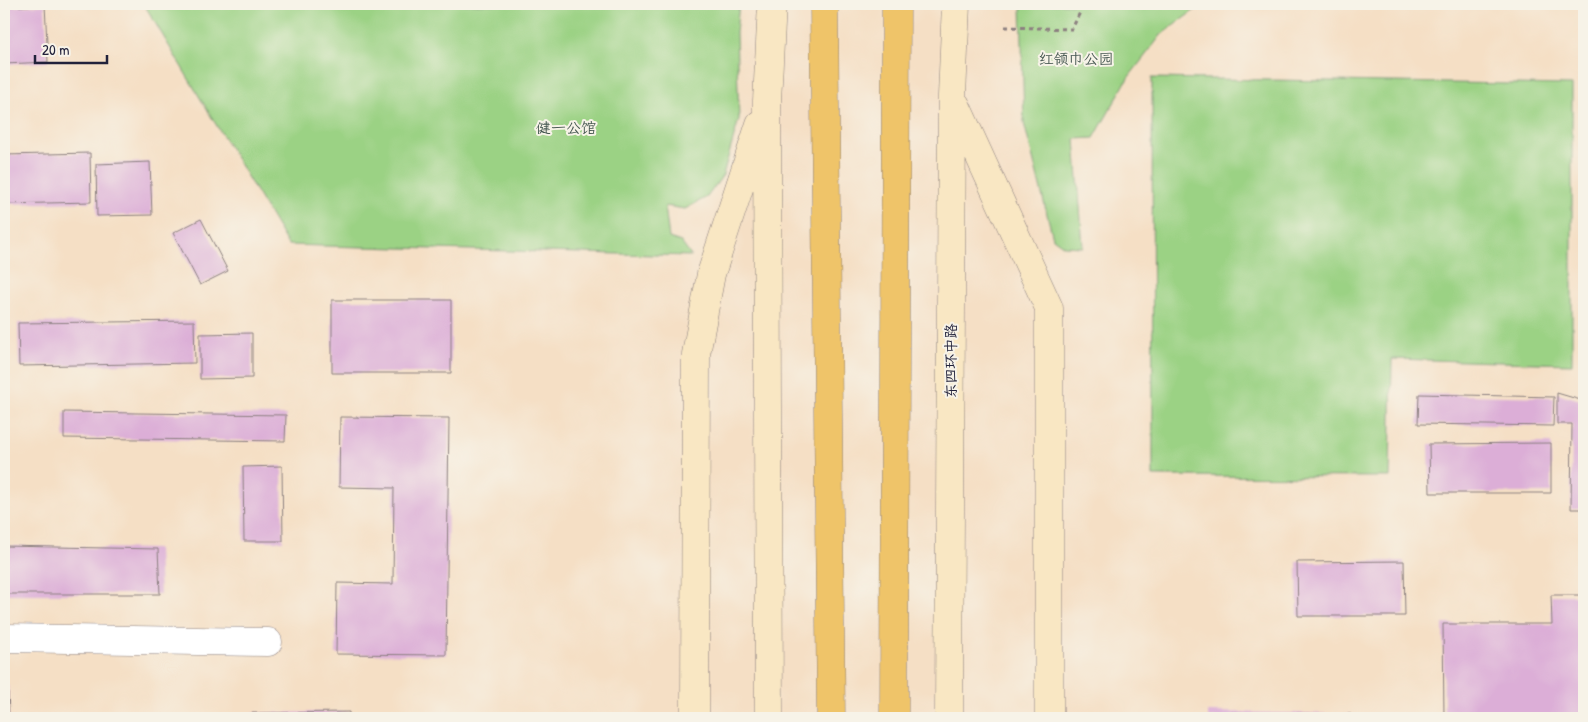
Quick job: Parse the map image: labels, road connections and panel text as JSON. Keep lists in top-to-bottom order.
{
  "streets": {
    "street": ["东四环中路"]
  },
  "parks": ["红领巾公园", "健一公馆"],
  "scale_bar": "20 m"
}
